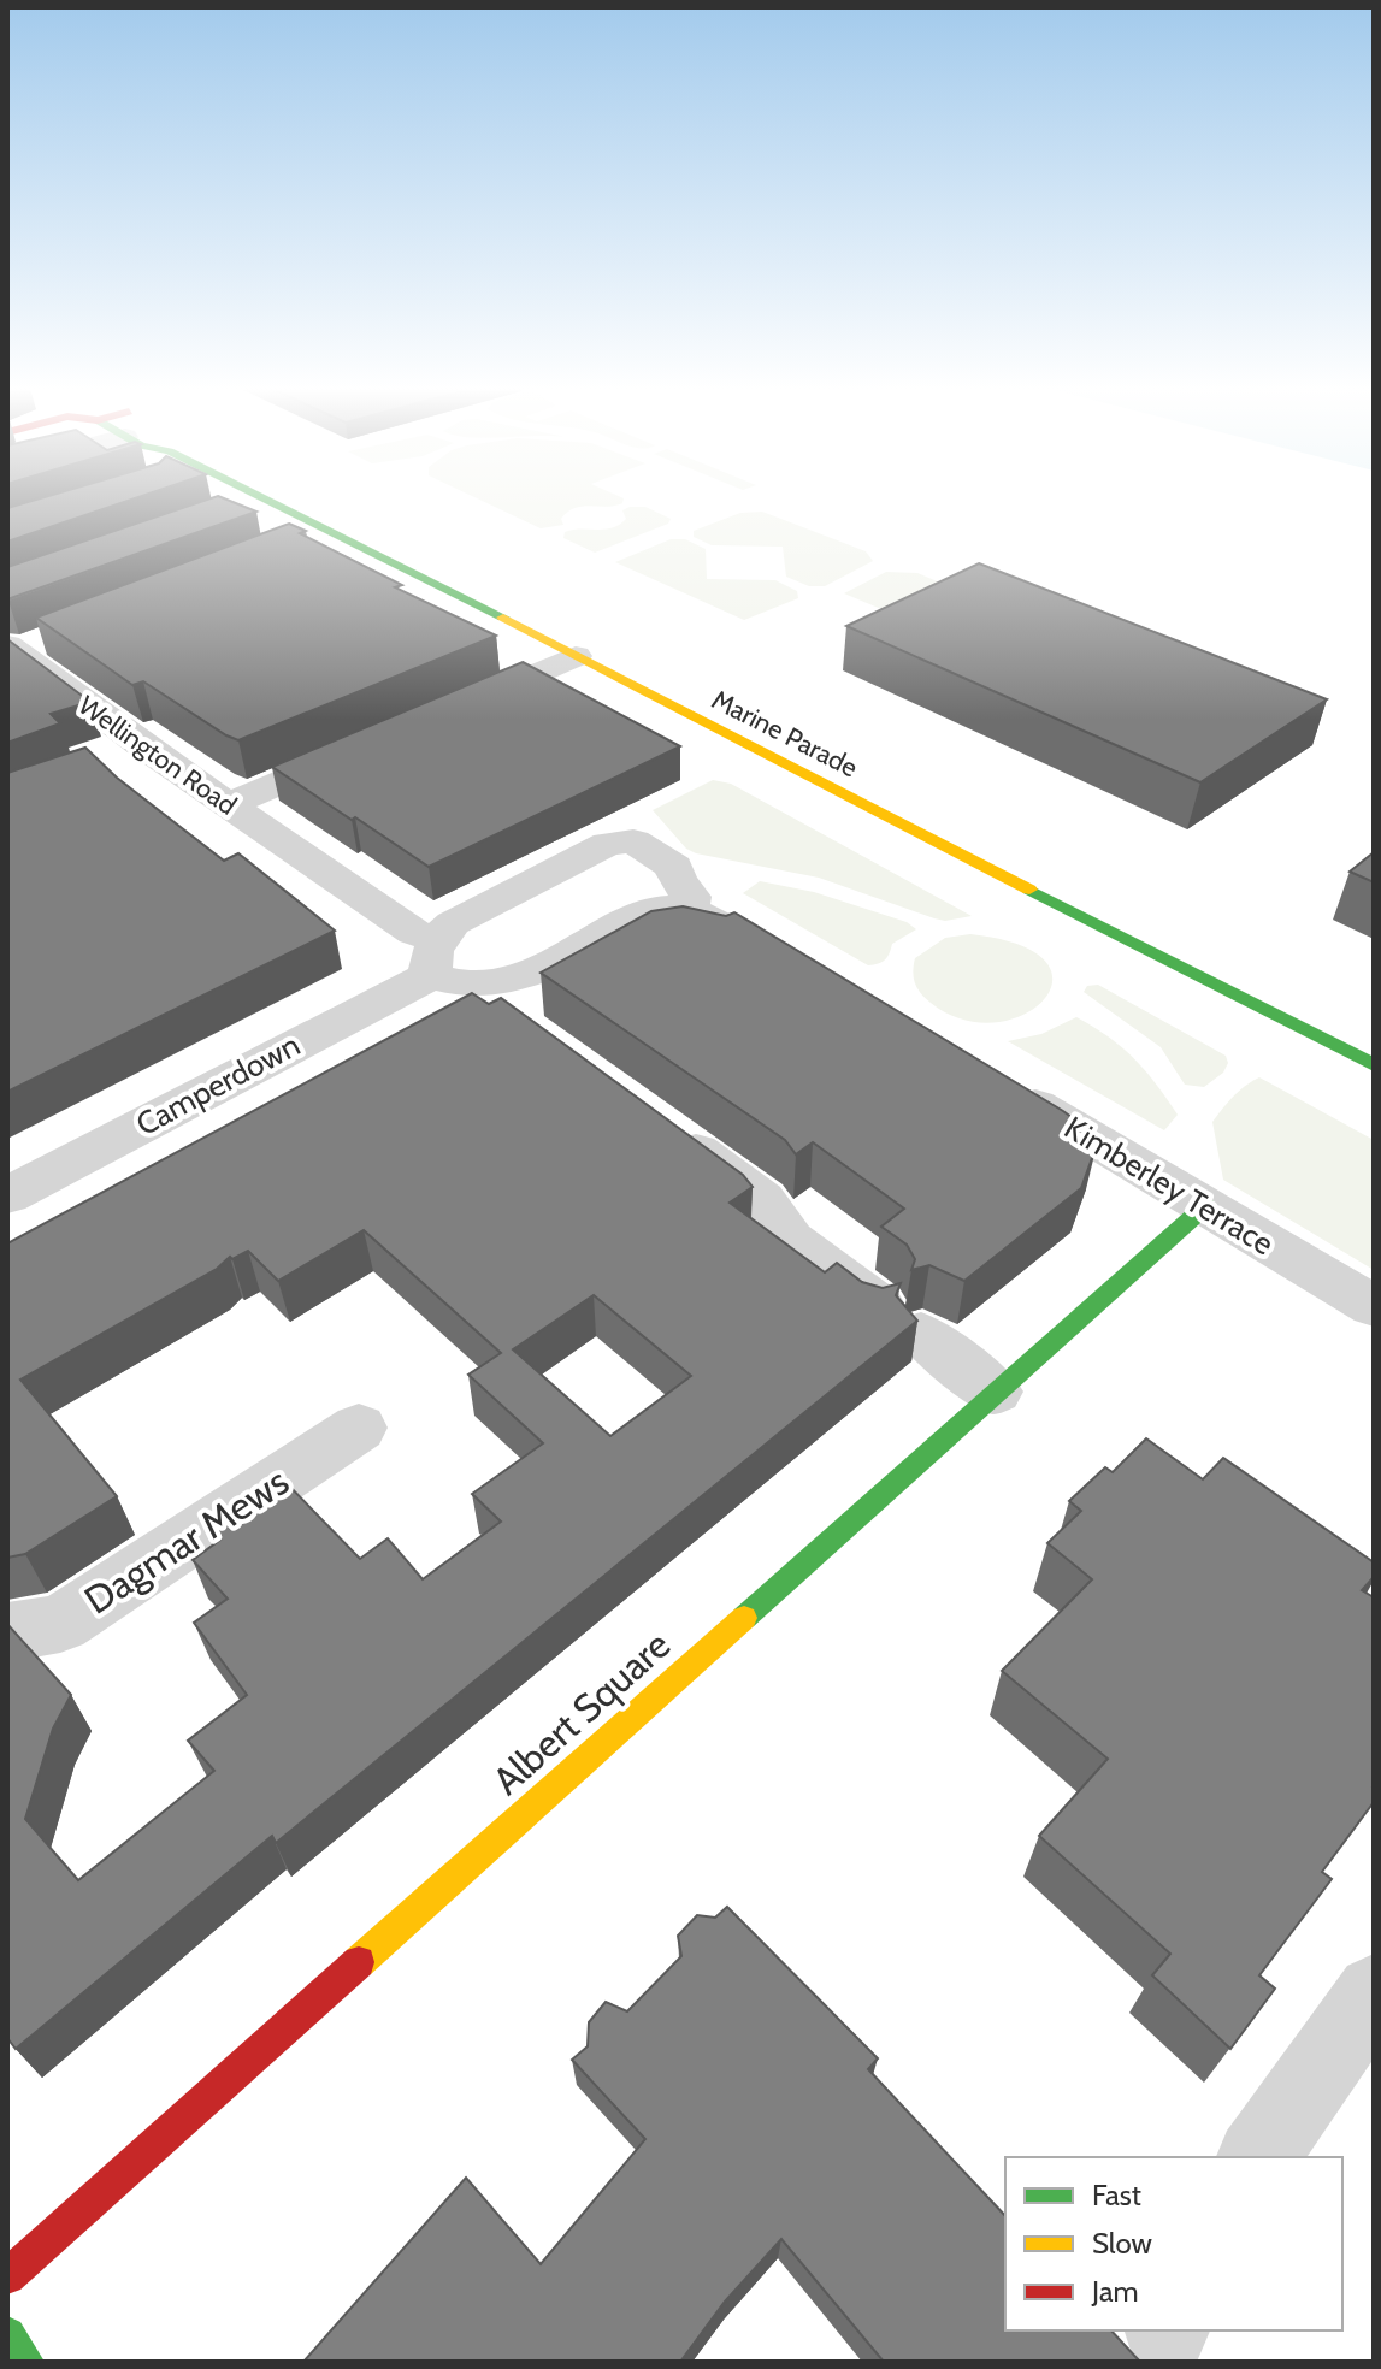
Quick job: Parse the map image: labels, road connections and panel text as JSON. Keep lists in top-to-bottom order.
{
  "streets": {
    "street": [
      "Marine Parade",
      "Wellington Road",
      "Camperdown",
      "Kimberley Terrace",
      "Dagmar Mews",
      "Albert Square"
    ]
  },
  "crossings": [
    ["Wellington Road", "Camperdown"],
    ["Kimberley Terrace", "Albert Square"]
  ],
  "legend": ["Fast", "Slow", "Jam"]
}
